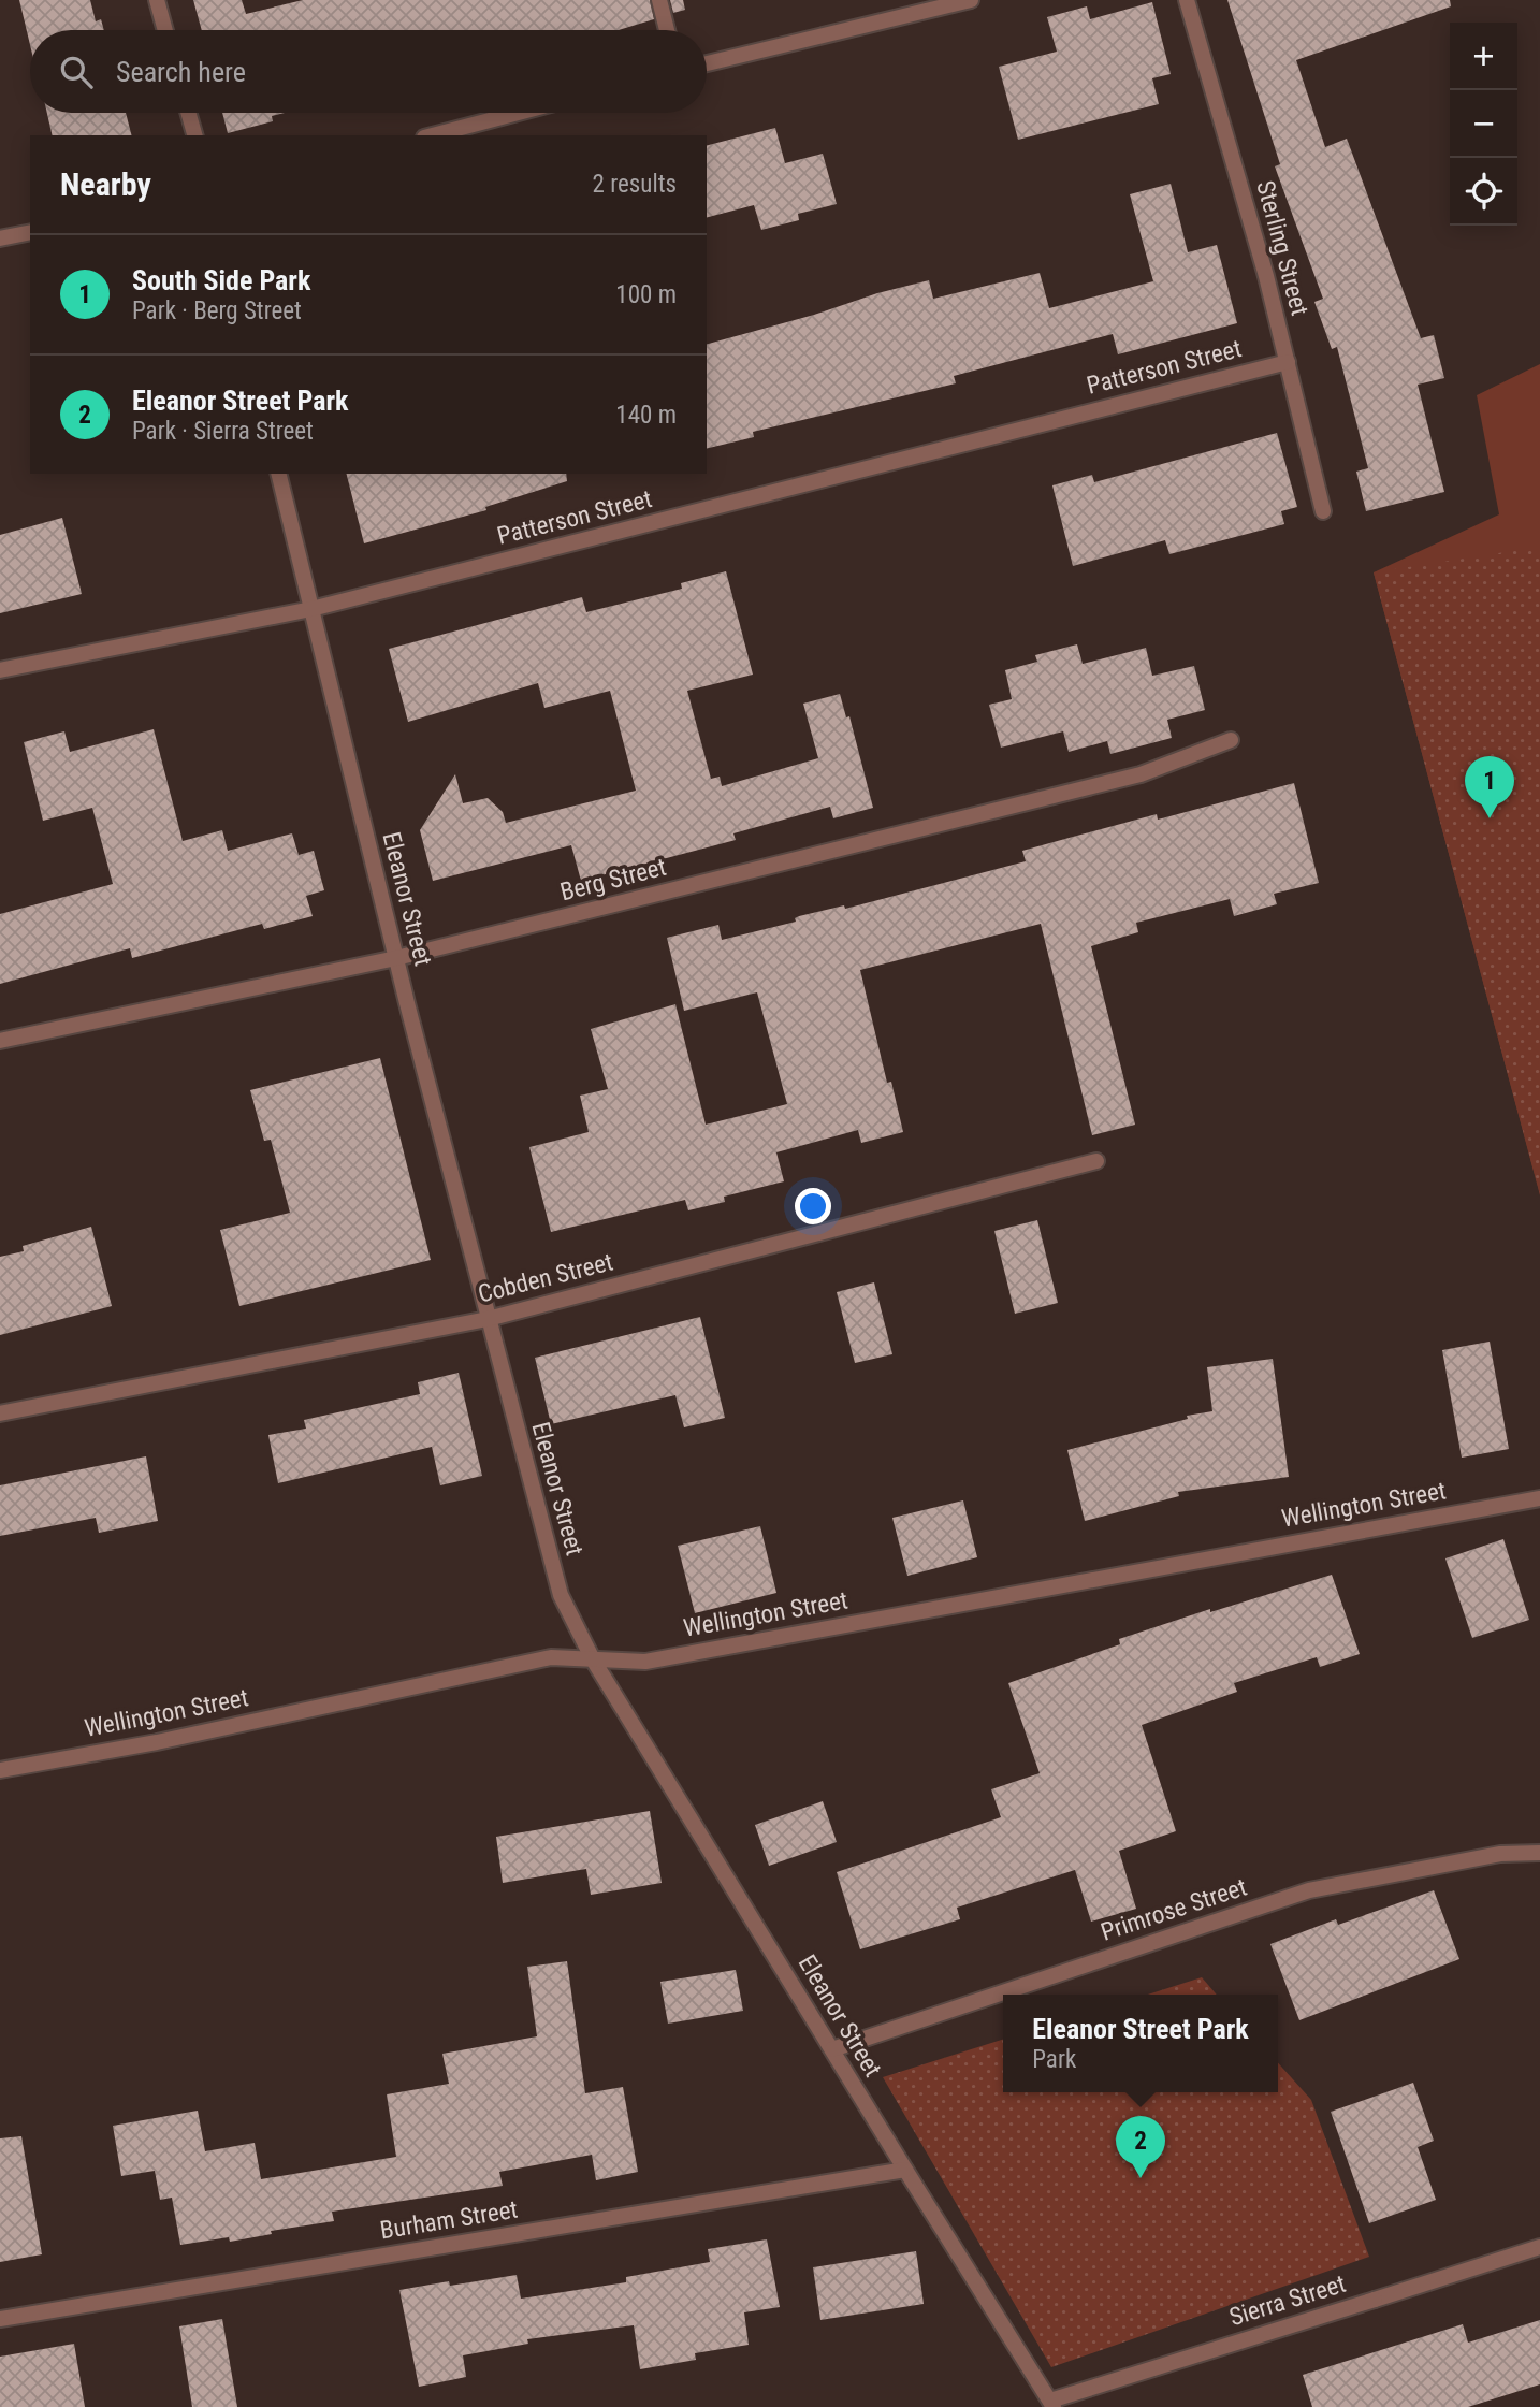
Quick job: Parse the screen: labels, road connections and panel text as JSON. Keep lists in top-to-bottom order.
{
  "streets": {
    "street": [
      "Sterling Street",
      "Patterson Street",
      "Berg Street",
      "Eleanor Street",
      "Cobden Street",
      "Wellington Street",
      "Primrose Street",
      "Burham Street",
      "Sierra Street"
    ]
  },
  "crossings": [
    ["Sterling Street", "Patterson Street"],
    ["Patterson Street", "Eleanor Street"],
    ["Berg Street", "Eleanor Street"],
    ["Eleanor Street", "Cobden Street"],
    ["Eleanor Street", "Wellington Street"],
    ["Eleanor Street", "Primrose Street"],
    ["Eleanor Street", "Burham Street"],
    ["Eleanor Street", "Sierra Street"]
  ],
  "page": {
    "map_buttons": ["+", "−"],
    "search": "Search here",
    "heading": ["Nearby", "2 results"],
    "list": [
      {
        "mark": "1",
        "name": "South Side Park",
        "note": "Park · Berg Street",
        "value": "100 m"
      },
      {
        "mark": "2",
        "name": "Eleanor Street Park",
        "note": "Park · Sierra Street",
        "value": "140 m"
      }
    ],
    "pins": ["1", "2"],
    "popup": ["Eleanor Street Park", "Park"]
  }
}
